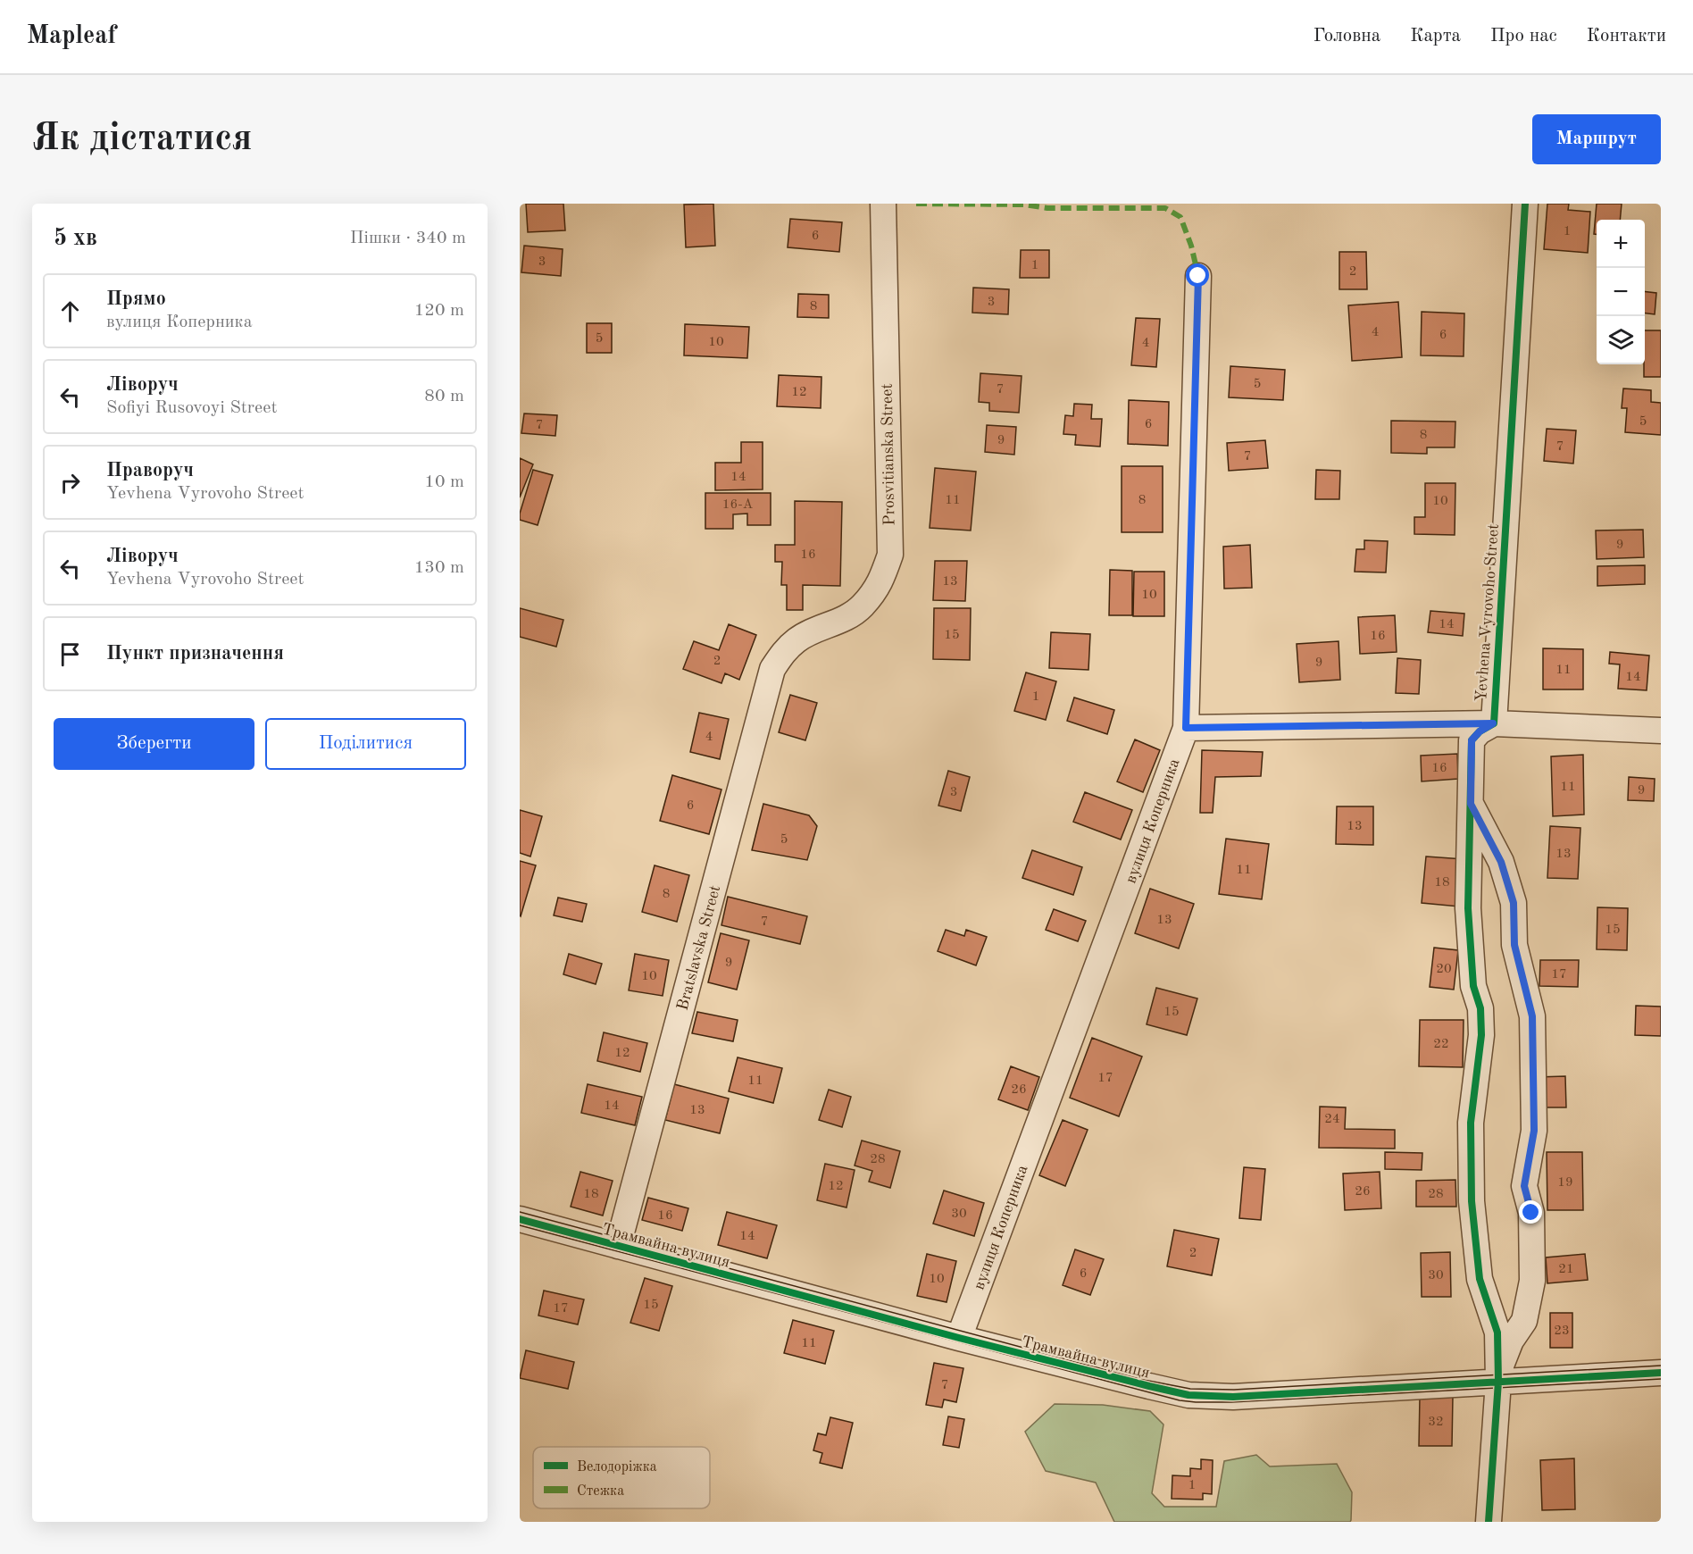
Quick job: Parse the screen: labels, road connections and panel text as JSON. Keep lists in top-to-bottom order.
{
  "streets": {
    "street": [
      "Prosvitianska Street",
      "Yevhena Vyrovoho Street",
      "вулиця Коперника",
      "Bratslavska Street",
      "Трамвайна вулиця"
    ]
  },
  "crossings": [
    ["Prosvitianska Street", "Bratslavska Street"],
    ["Yevhena Vyrovoho Street", "Трамвайна вулиця"],
    ["вулиця Коперника", "Трамвайна вулиця"],
    ["Bratslavska Street", "Трамвайна вулиця"]
  ],
  "house_numbers": [
    "1",
    "6",
    "3",
    "1",
    "2",
    "3",
    "8",
    "4",
    "6",
    "5",
    "10",
    "4",
    "5",
    "7",
    "12",
    "5",
    "6",
    "7",
    "8",
    "9",
    "7",
    "7",
    "14",
    "11",
    "8",
    "10",
    "16-А",
    "9",
    "16",
    "13",
    "10",
    "14",
    "15",
    "16",
    "2",
    "9",
    "11",
    "14",
    "1",
    "4",
    "16",
    "11",
    "9",
    "3",
    "6",
    "13",
    "5",
    "13",
    "11",
    "18",
    "8",
    "13",
    "7",
    "15",
    "9",
    "20",
    "17",
    "10",
    "15",
    "22",
    "12",
    "17",
    "11",
    "26",
    "14",
    "13",
    "24",
    "28",
    "19",
    "12",
    "26",
    "18",
    "28",
    "30",
    "16",
    "14",
    "2",
    "21",
    "6",
    "30",
    "10",
    "15",
    "17",
    "23",
    "11",
    "7",
    "32",
    "1"
  ],
  "legend": ["Велодоріжка", "Стежка"],
  "page": {
    "header": "Mapleaf",
    "nav": [
      "Головна",
      "Карта",
      "Про нас",
      "Контакти"
    ],
    "buttons": [
      "Маршрут",
      ["Зберегти", "Поділитися"]
    ],
    "title": "Як дістатися",
    "heading": ["5 хв", "Пішки · 340 m"],
    "map_buttons": ["+", "−"],
    "list": [
      ["Прямо", "вулиця Коперника", "120 m"],
      ["Ліворуч", "Sofiyi Rusovoyi Street", "80 m"],
      ["Праворуч", "Yevhena Vyrovoho Street", "10 m"],
      ["Ліворуч", "Yevhena Vyrovoho Street", "130 m"],
      "Пункт призначення"
    ]
  }
}
